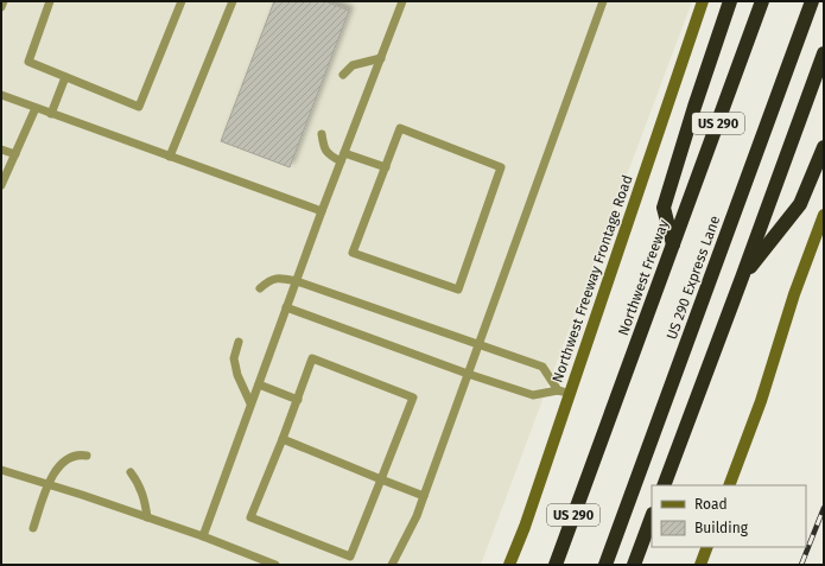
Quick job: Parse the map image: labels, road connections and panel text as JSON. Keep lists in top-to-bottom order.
{
  "streets": {
    "highway": ["US 290", "Northwest Freeway", "US 290 Express Lane"],
    "main road": ["Northwest Freeway Frontage Road"]
  },
  "legend": ["Road", "Building"]
}
